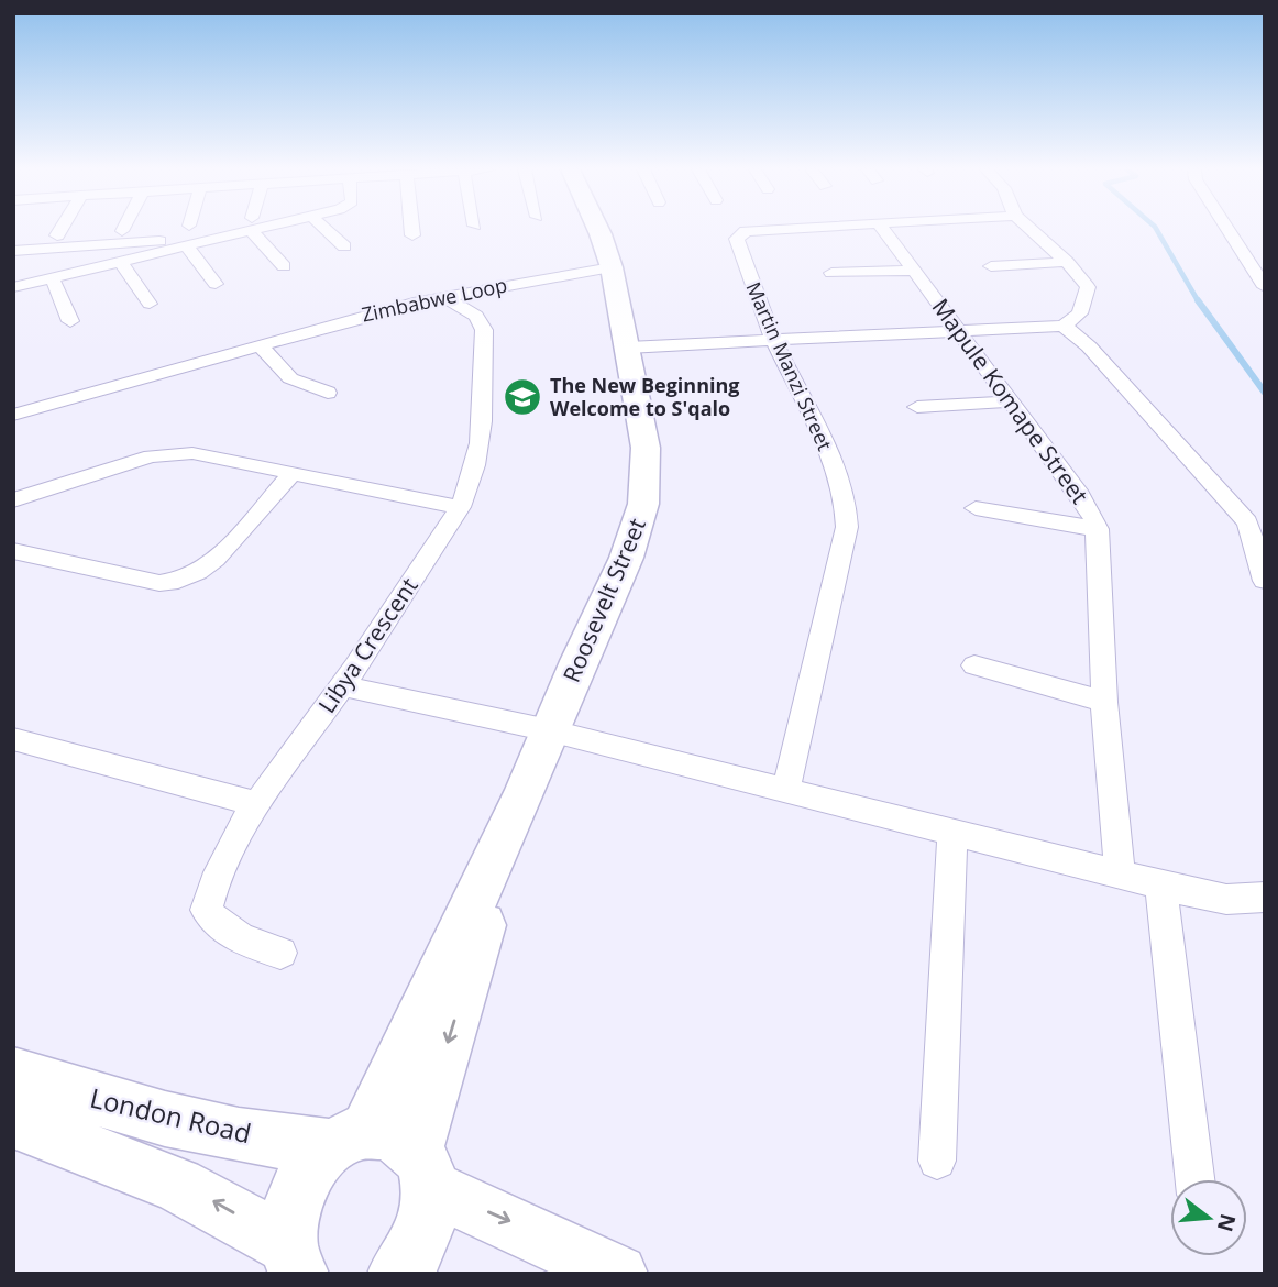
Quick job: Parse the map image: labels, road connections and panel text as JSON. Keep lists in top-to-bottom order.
{
  "streets": {
    "street": [
      "Zimbabwe Loop",
      "Martin Manzi Street",
      "Mapule Komape Street",
      "Roosevelt Street",
      "Libya Crescent",
      "London Road"
    ]
  },
  "crossings": [
    ["Zimbabwe Loop", "Roosevelt Street"],
    ["Zimbabwe Loop", "Libya Crescent"],
    ["Roosevelt Street", "London Road"]
  ],
  "places": {
    "school or university": ["The New Beginning Welcome to S'qalo"]
  },
  "north": "right"
}
